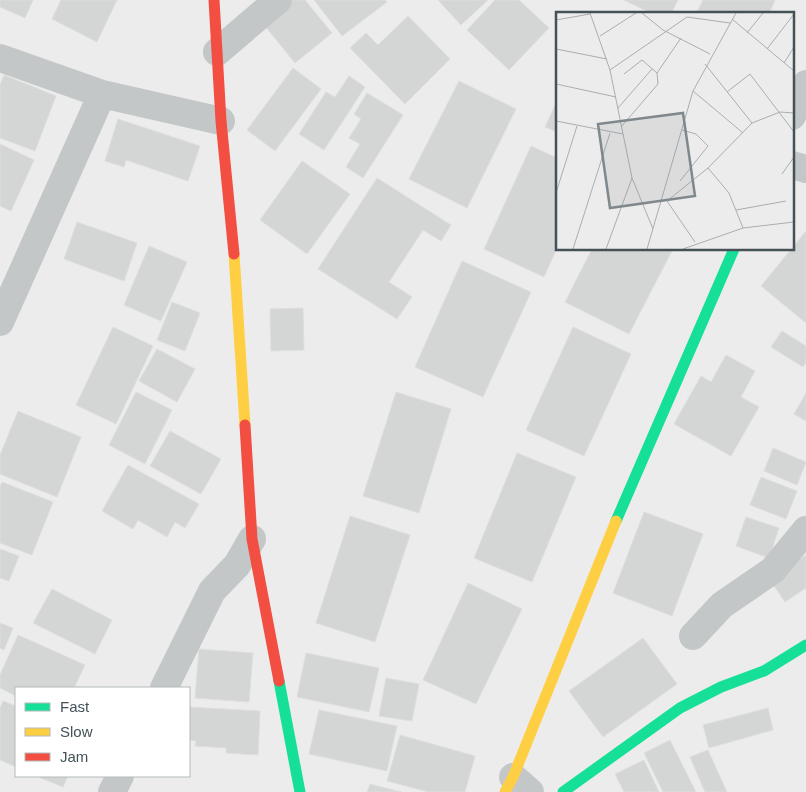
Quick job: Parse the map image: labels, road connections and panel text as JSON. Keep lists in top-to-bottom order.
{
  "legend": ["Fast", "Slow", "Jam"]
}
